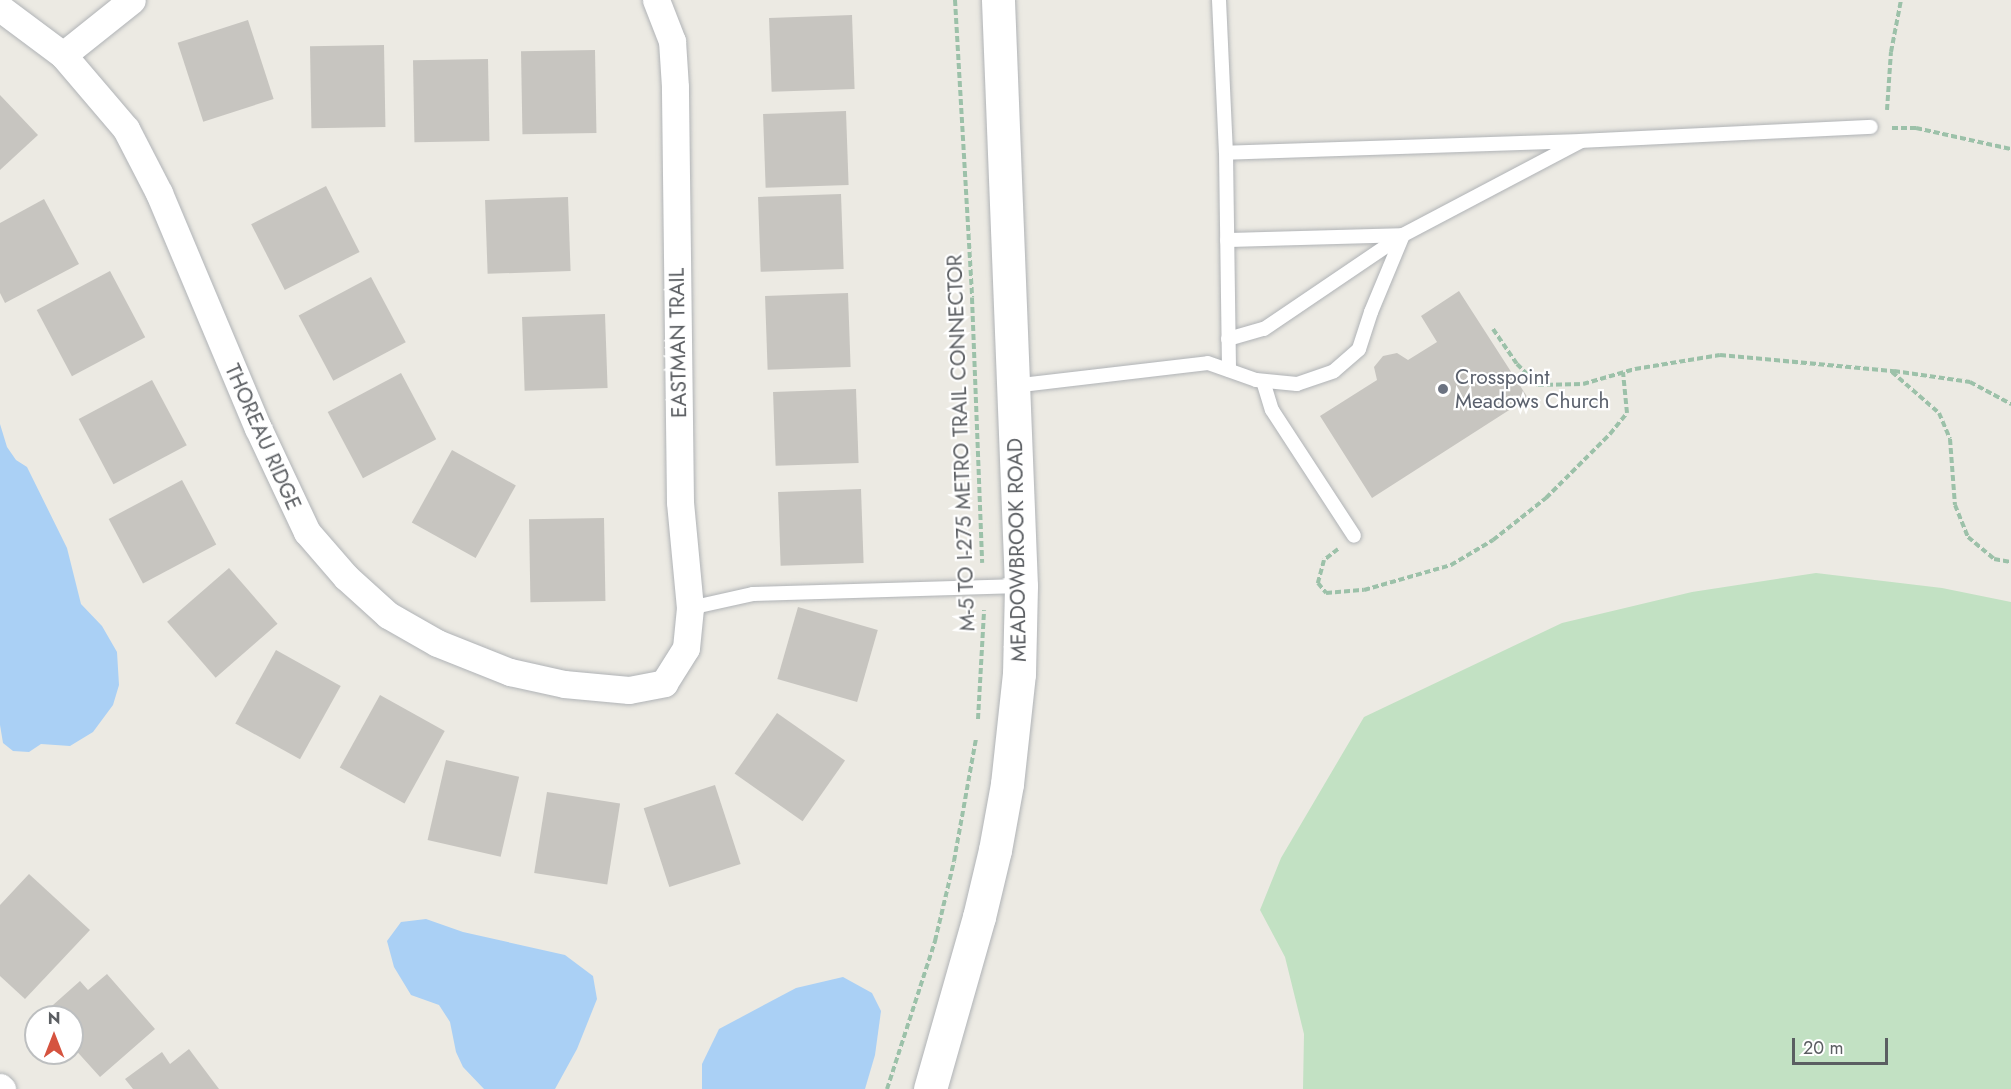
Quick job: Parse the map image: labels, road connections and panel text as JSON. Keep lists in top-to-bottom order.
{
  "streets": {
    "street": ["EASTMAN TRAIL", "THOREAU RIDGE", "MEADOWBROOK ROAD"],
    "path": ["M-5 TO I-275 METRO TRAIL CONNECTOR"]
  },
  "crossings": [
    ["EASTMAN TRAIL", "THOREAU RIDGE"]
  ],
  "places": ["Crosspoint Meadows Church"],
  "scale_bar": "20 m",
  "north": "top"
}
